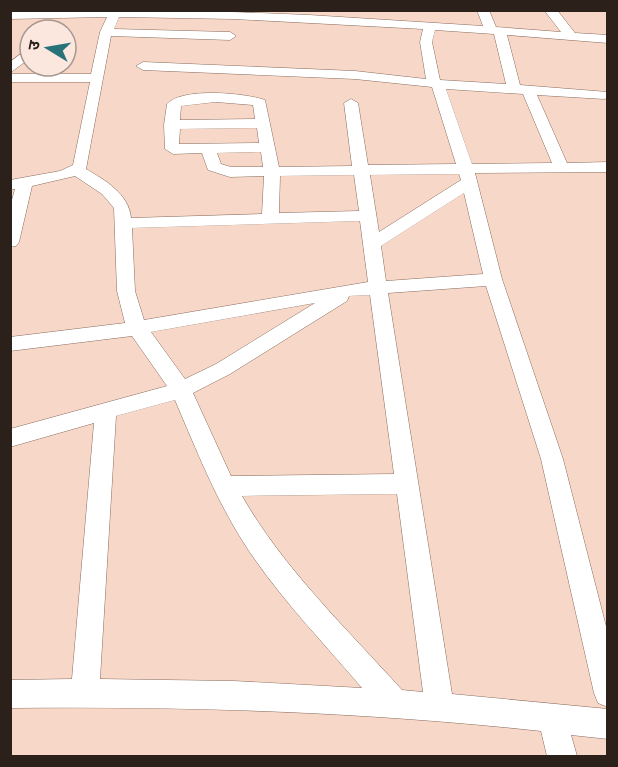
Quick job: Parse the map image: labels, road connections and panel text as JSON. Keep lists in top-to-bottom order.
{
  "north": "left"
}
